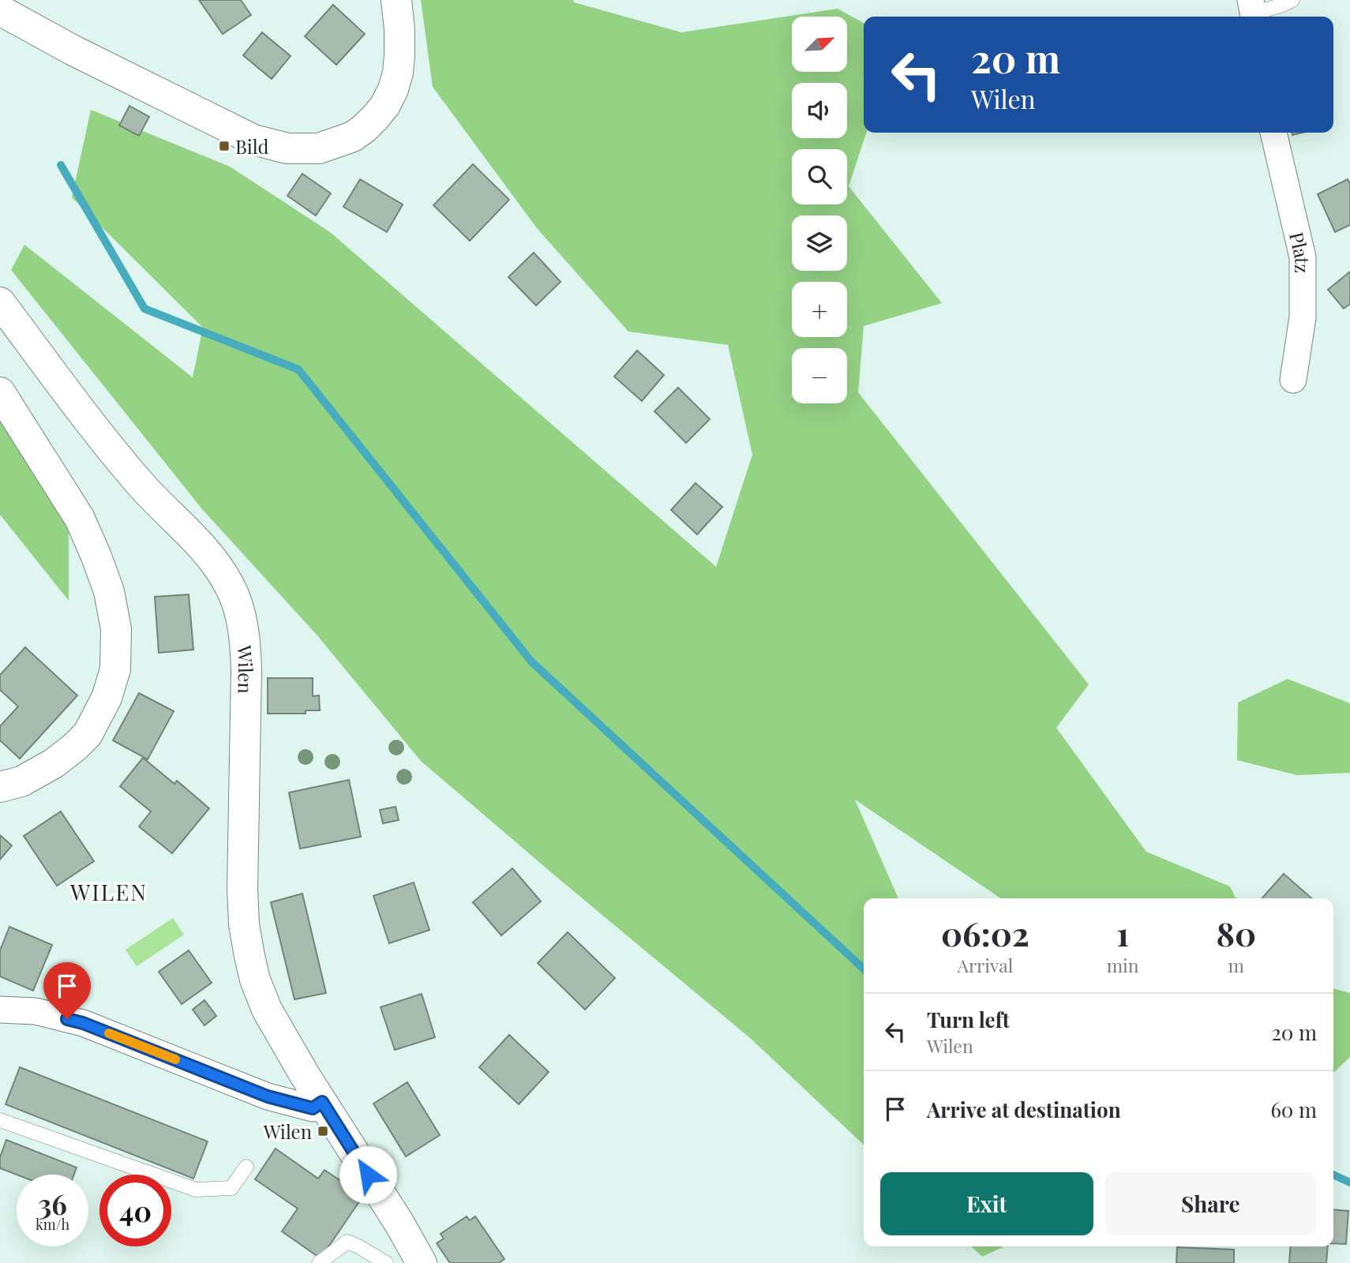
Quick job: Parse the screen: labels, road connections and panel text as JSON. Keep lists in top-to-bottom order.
{
  "streets": {
    "street": ["Platz", "Wilen"]
  },
  "districts": ["WILEN"],
  "places": {
    "transit": ["Bild", "Wilen"]
  },
  "north": "top right",
  "page": {
    "map_buttons": ["+", "−"],
    "turn": ["20 m", "Wilen"],
    "eta": [
      "06:02",
      "Arrival",
      "1",
      "min",
      "80",
      "m"
    ],
    "list": [
      {
        "name": "Turn left",
        "note": "Wilen",
        "value": "20 m"
      },
      {
        "name": "Arrive at destination",
        "value": "60 m"
      }
    ],
    "buttons": ["Exit", "Share"],
    "speed": "36 km/h",
    "limit": "40"
  }
}
